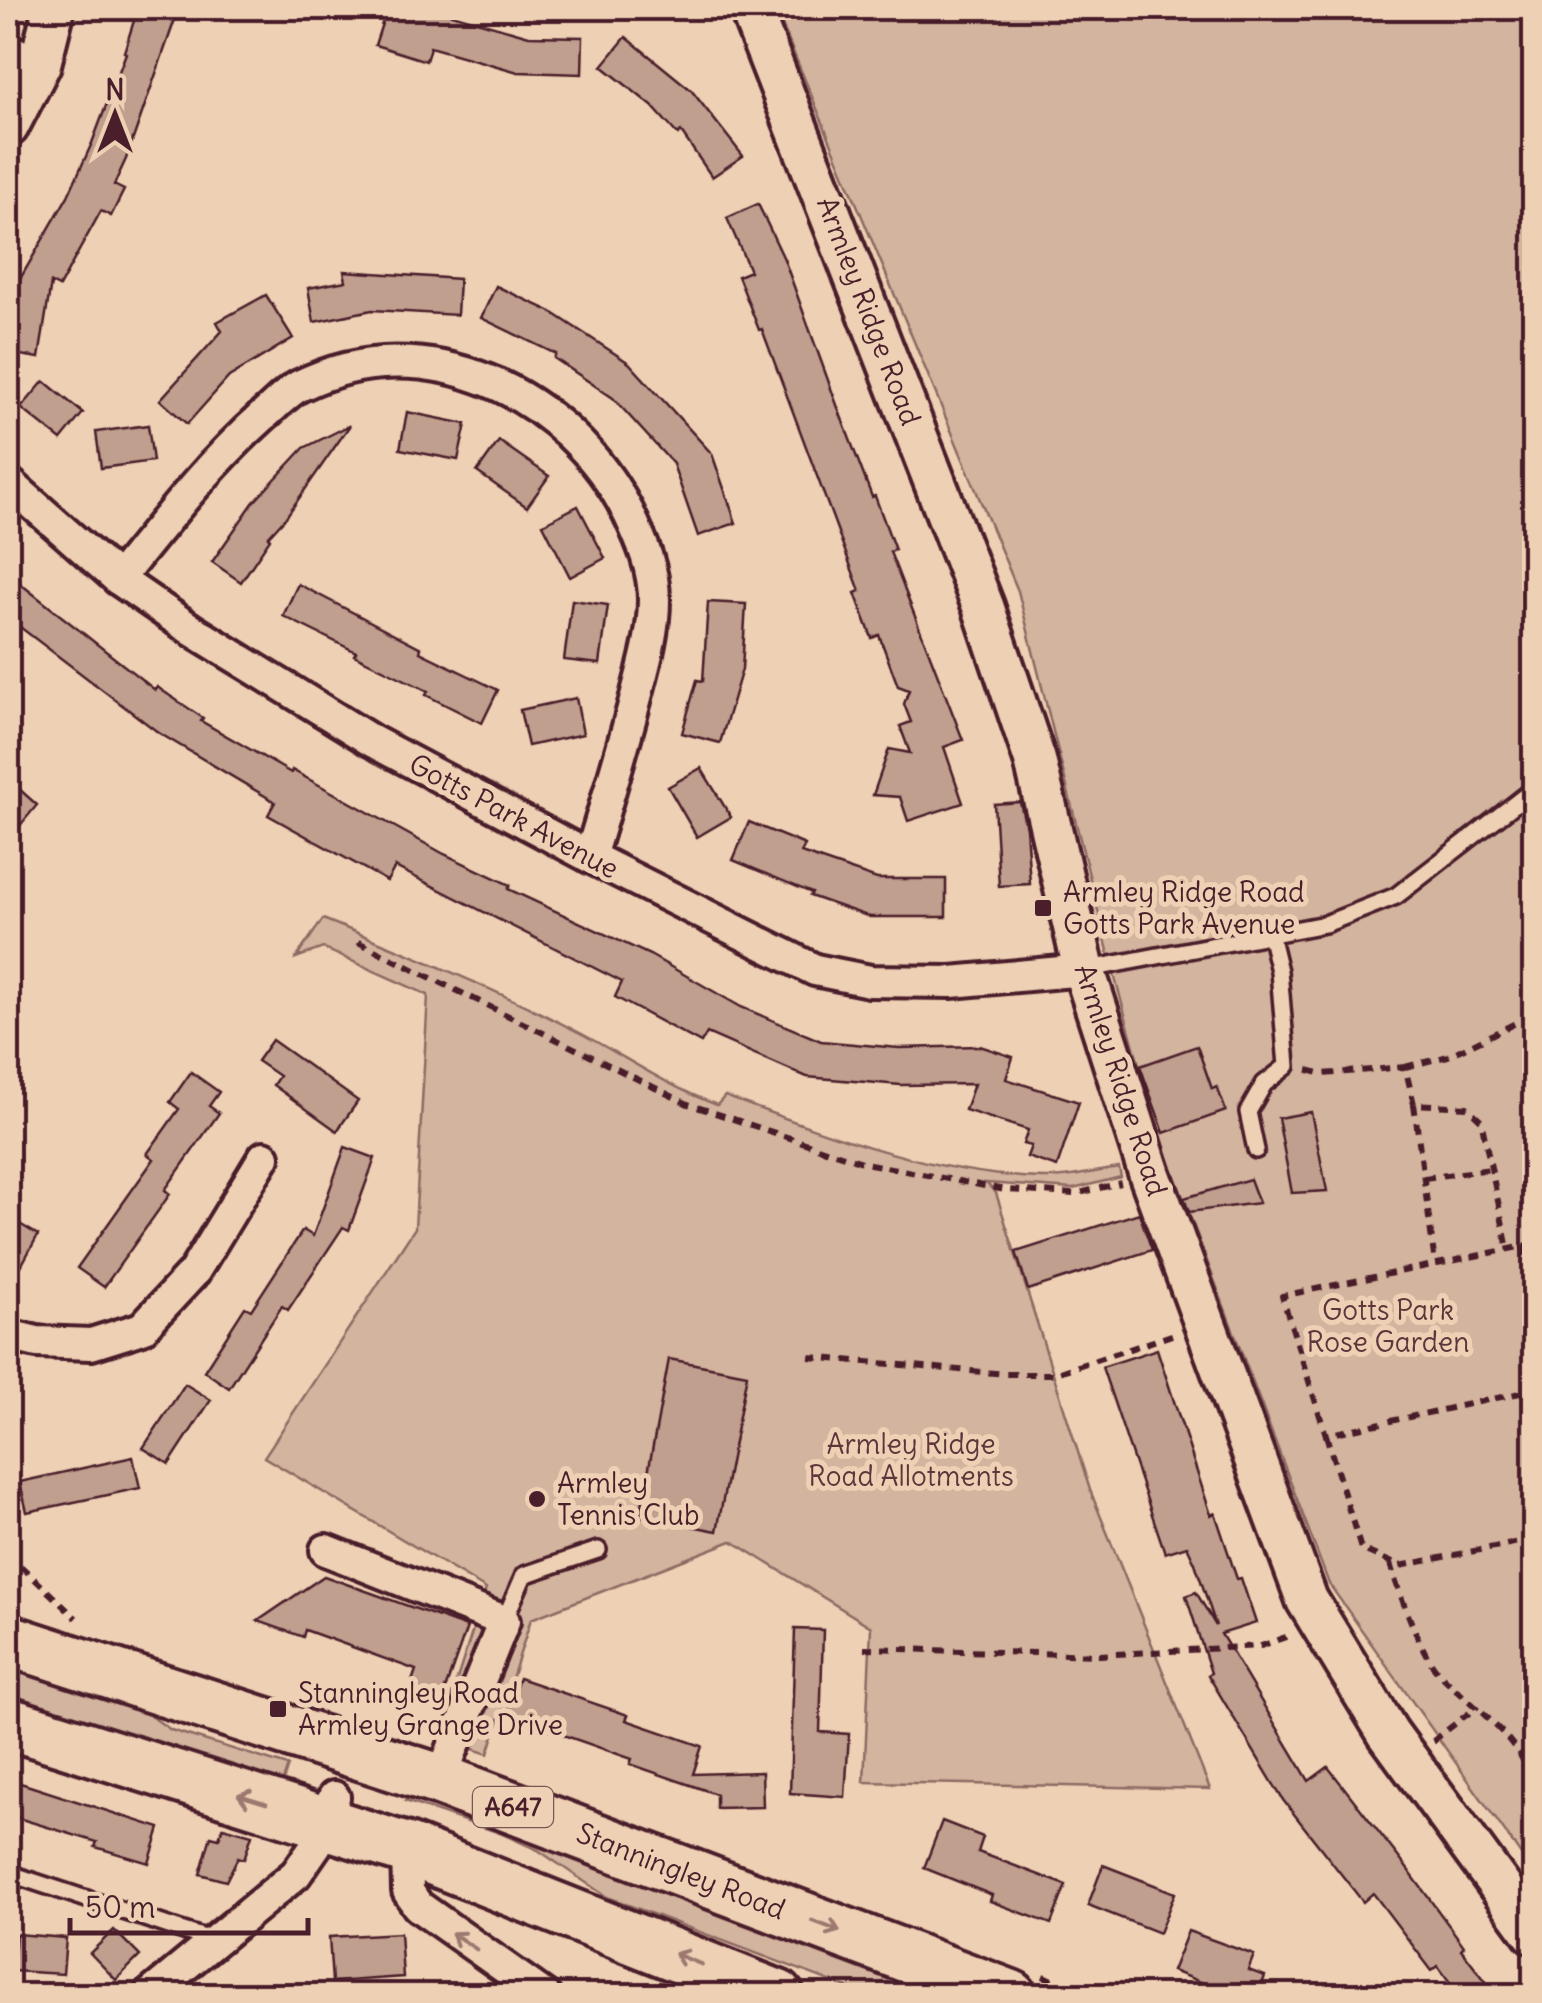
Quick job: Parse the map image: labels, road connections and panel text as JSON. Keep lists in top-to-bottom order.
{
  "streets": {
    "main road": ["A647", "Stanningley Road"],
    "street": ["Armley Ridge Road", "Gotts Park Avenue"]
  },
  "crossings": [
    ["Armley Ridge Road", "Gotts Park Avenue"]
  ],
  "parks": ["Gotts Park Rose Garden", "Armley Ridge Road Allotments"],
  "places": {
    "transit": ["Armley Ridge Road Gotts Park Avenue", "Stanningley Road Armley Grange Drive"],
    "other": ["Armley Tennis Club"]
  },
  "scale_bar": "50 m",
  "north": "top"
}
